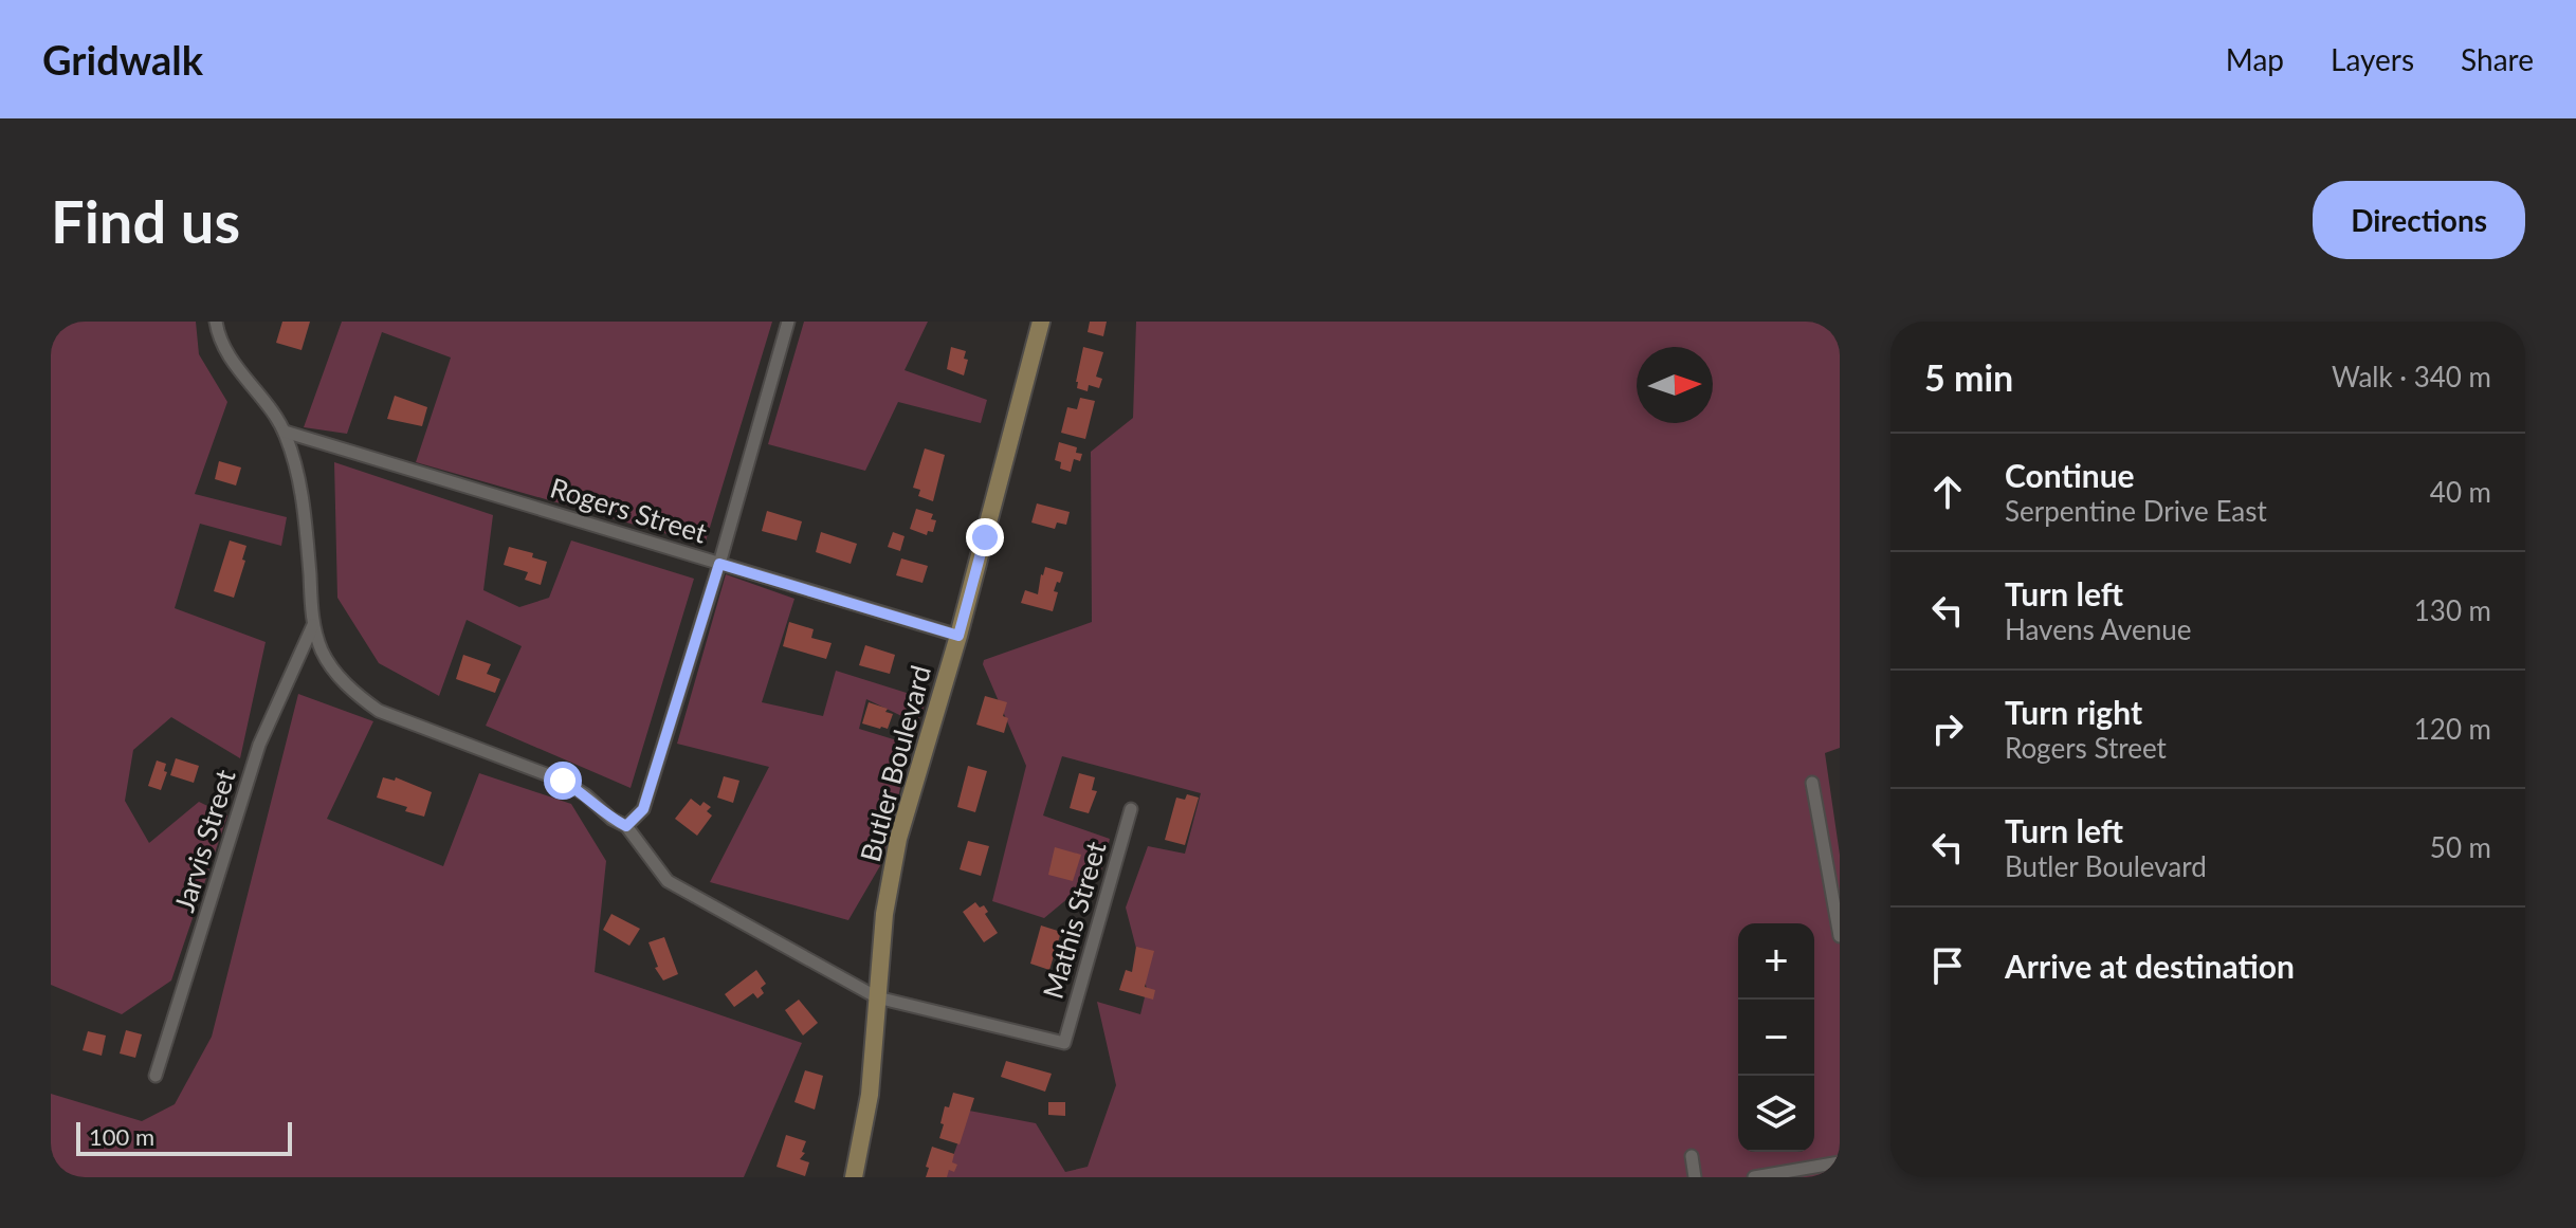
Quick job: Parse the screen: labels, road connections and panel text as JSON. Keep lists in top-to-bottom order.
{
  "streets": {
    "street": [
      "Rogers Street",
      "Butler Boulevard",
      "Jarvis Street",
      "Mathis Street"
    ]
  },
  "crossings": [
    ["Rogers Street", "Butler Boulevard"],
    ["Butler Boulevard", "Mathis Street"]
  ],
  "scale_bar": "100 m",
  "north": "right",
  "page": {
    "header": "Gridwalk",
    "nav": ["Map", "Layers", "Share"],
    "buttons": "Directions",
    "title": "Find us",
    "heading": ["5 min", "Walk · 340 m"],
    "list": [
      ["Continue", "Serpentine Drive East", "40 m"],
      ["Turn left", "Havens Avenue", "130 m"],
      ["Turn right", "Rogers Street", "120 m"],
      ["Turn left", "Butler Boulevard", "50 m"],
      "Arrive at destination"
    ],
    "map_buttons": ["+", "−"],
    "scale": "100 m"
  }
}
